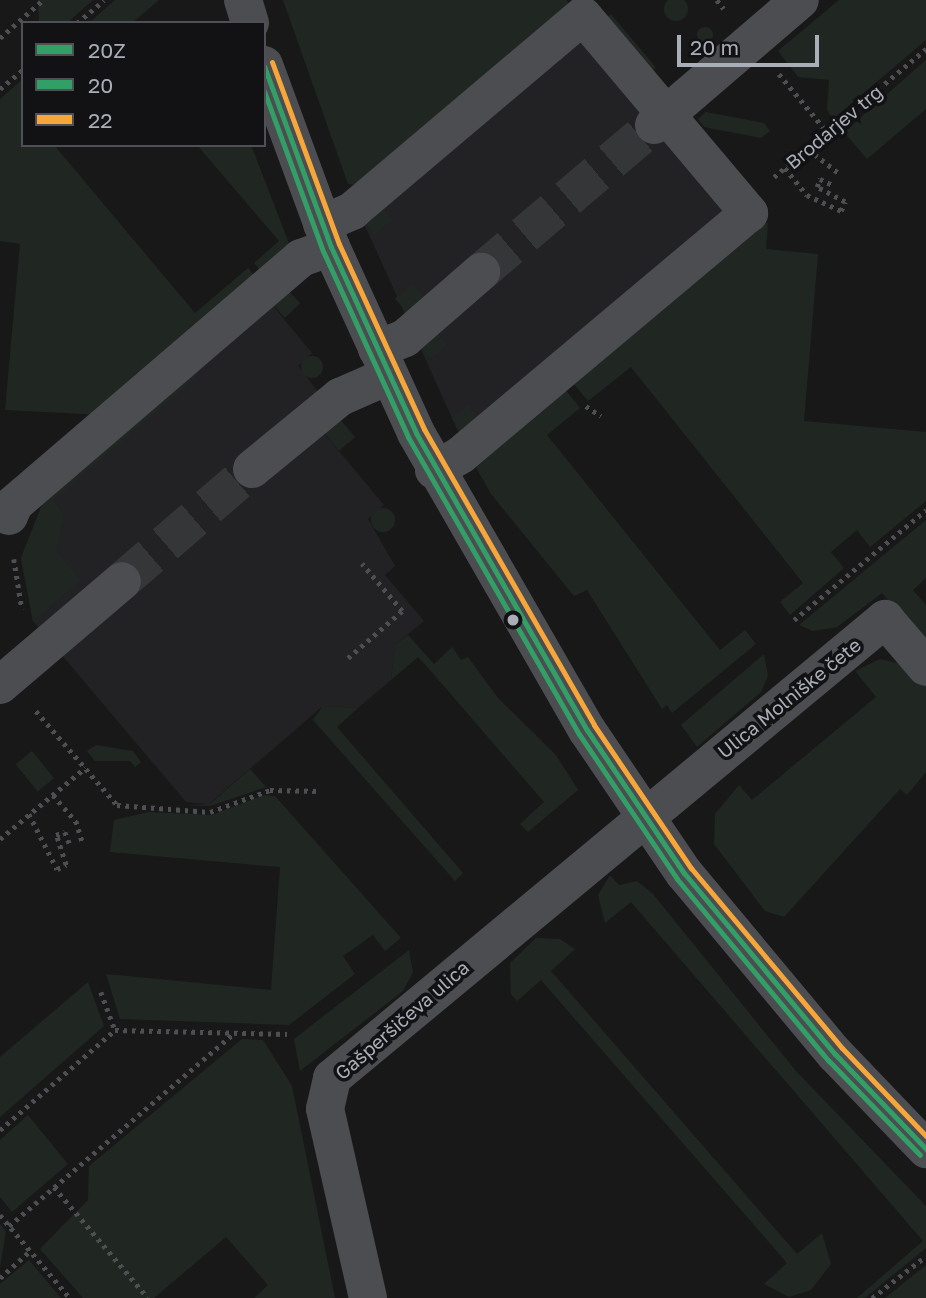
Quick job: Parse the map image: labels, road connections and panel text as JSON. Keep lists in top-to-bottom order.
{
  "streets": {
    "street": ["Ulica Molniške čete", "Gašperšičeva ulica"],
    "path": ["Brodarjev trg"]
  },
  "crossings": [
    ["Ulica Molniške čete", "Gašperšičeva ulica"]
  ],
  "lines": ["transit line 22", "transit line 20Z", "transit line 20"],
  "legend": ["20Z", "20", "22"],
  "scale_bar": "20 m"
}
